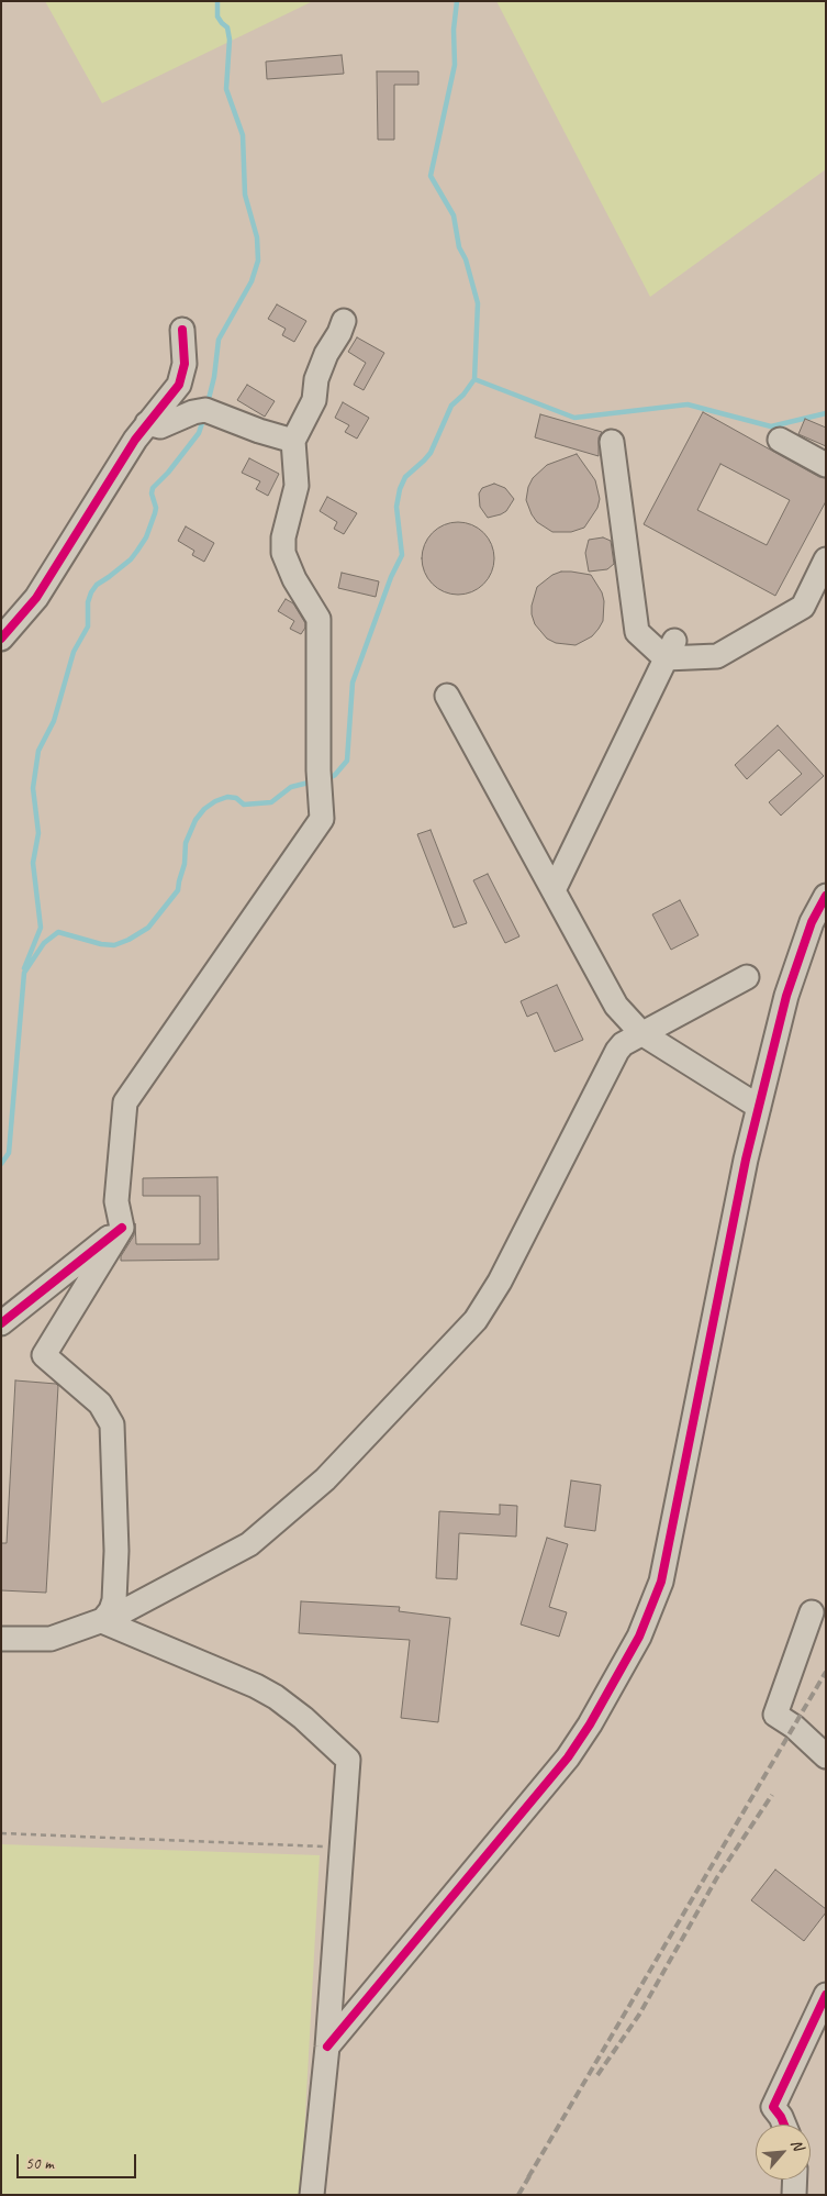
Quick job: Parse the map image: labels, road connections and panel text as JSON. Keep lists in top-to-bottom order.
{
  "scale_bar": "50 m",
  "north": "top right"
}
